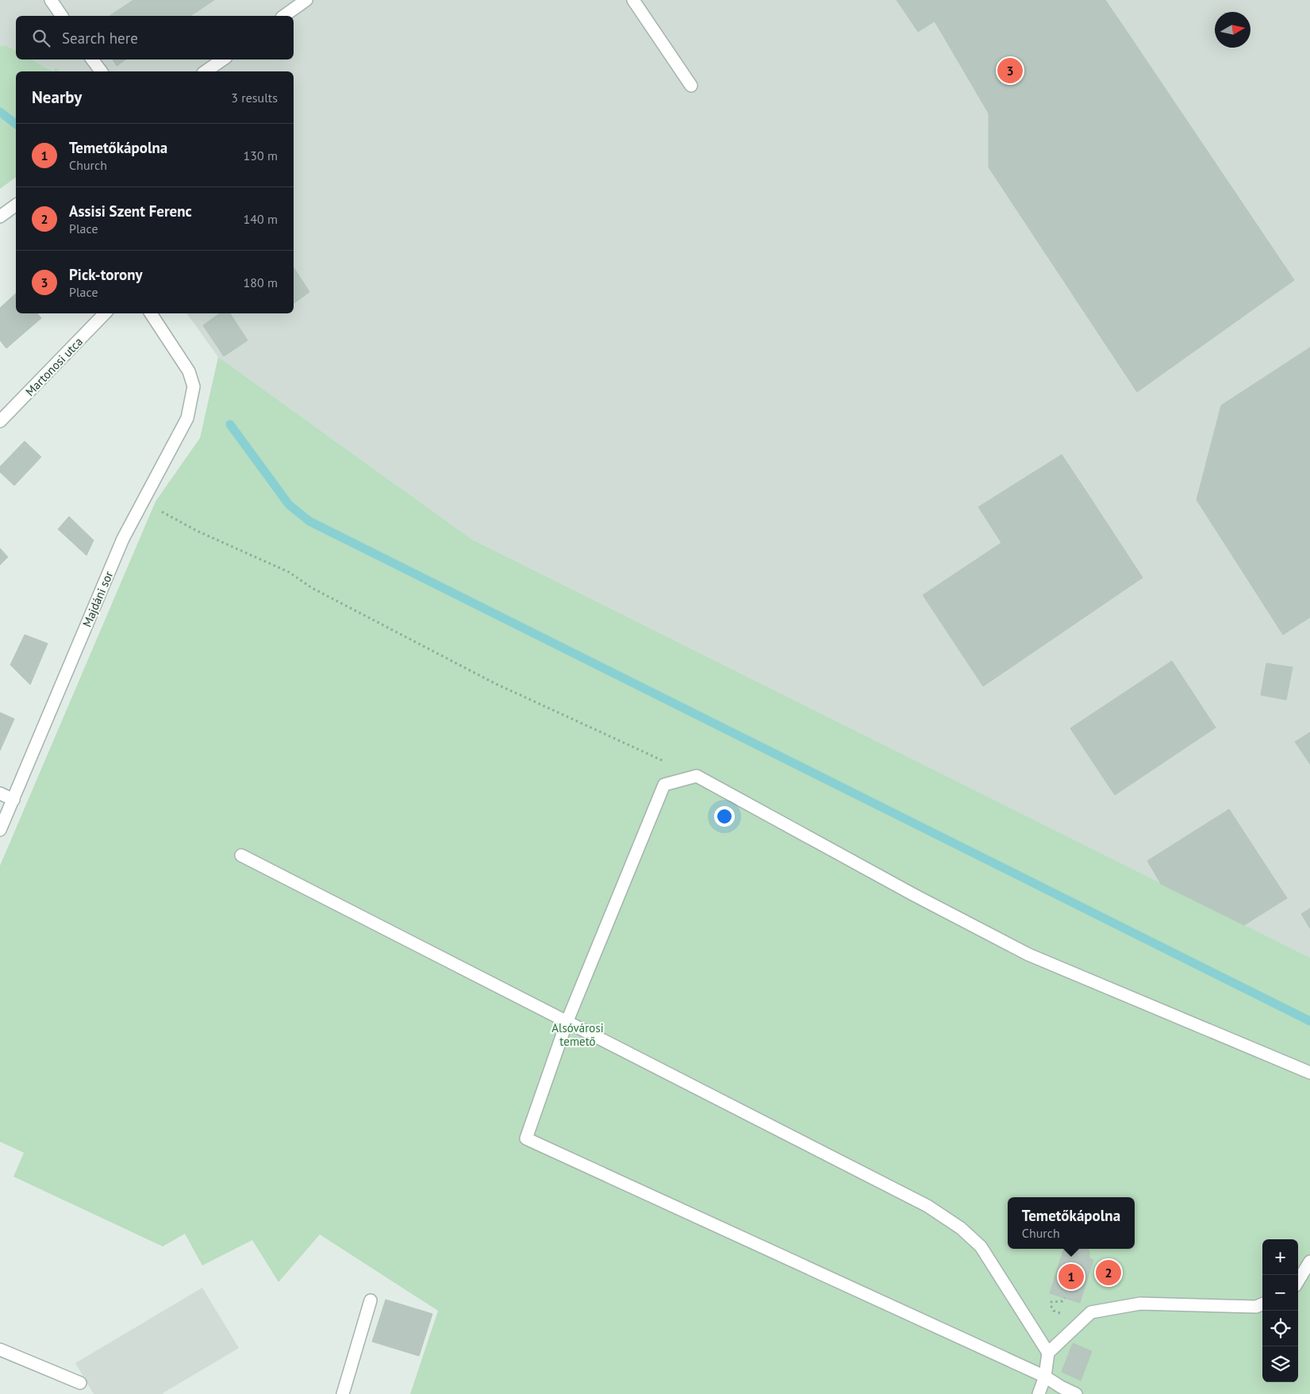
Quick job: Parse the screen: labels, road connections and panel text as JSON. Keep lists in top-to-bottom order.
{
  "streets": {
    "street": ["Martonosi utca", "Majdáni sor"]
  },
  "parks": ["Alsóvárosi temető"],
  "north": "right",
  "page": {
    "search": "Search here",
    "pins": ["3", "2", "1"],
    "heading": ["Nearby", "3 results"],
    "list": [
      {
        "mark": "1",
        "name": "Temetőkápolna",
        "note": "Church",
        "value": "130 m"
      },
      {
        "mark": "2",
        "name": "Assisi Szent Ferenc",
        "note": "Place",
        "value": "140 m"
      },
      {
        "mark": "3",
        "name": "Pick-torony",
        "note": "Place",
        "value": "180 m"
      }
    ],
    "popup": ["Temetőkápolna", "Church"],
    "map_buttons": ["+", "−"]
  }
}
